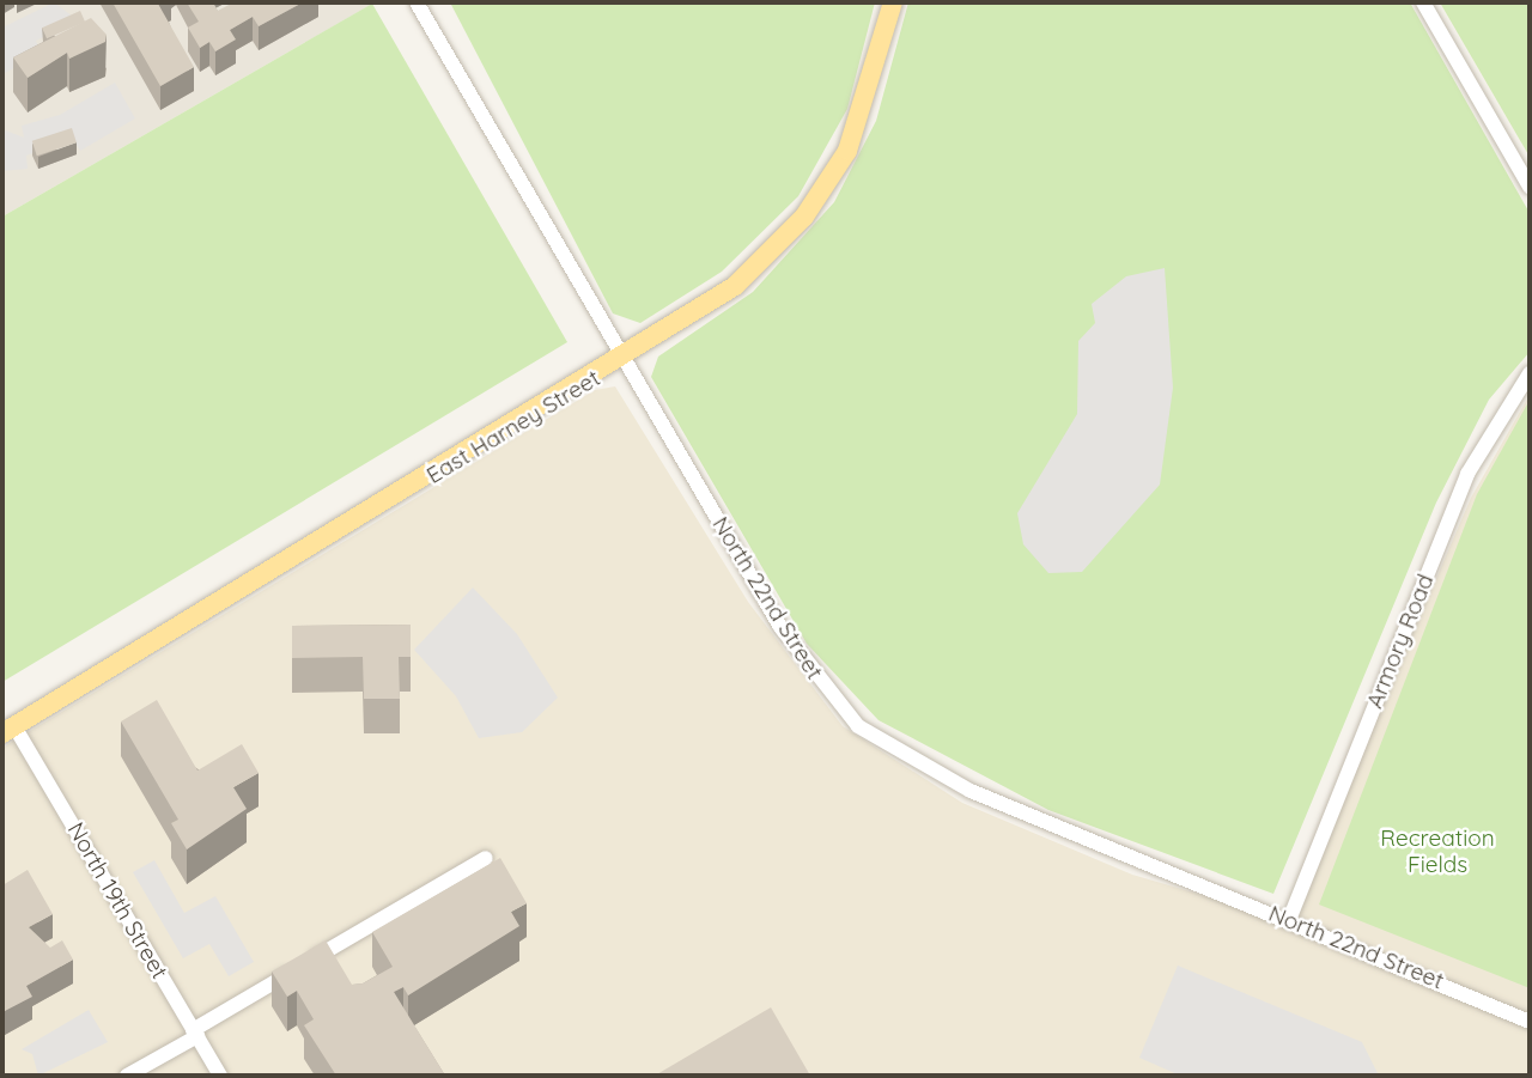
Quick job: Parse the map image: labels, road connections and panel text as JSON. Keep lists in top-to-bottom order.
{
  "streets": {
    "main road": ["East Harney Street"],
    "street": ["North 22nd Street", "Armory Road", "North 19th Street"]
  },
  "crossings": [
    ["East Harney Street", "North 22nd Street"],
    ["East Harney Street", "North 19th Street"],
    ["North 22nd Street", "Armory Road"]
  ],
  "parks": ["Recreation Fields"]
}
